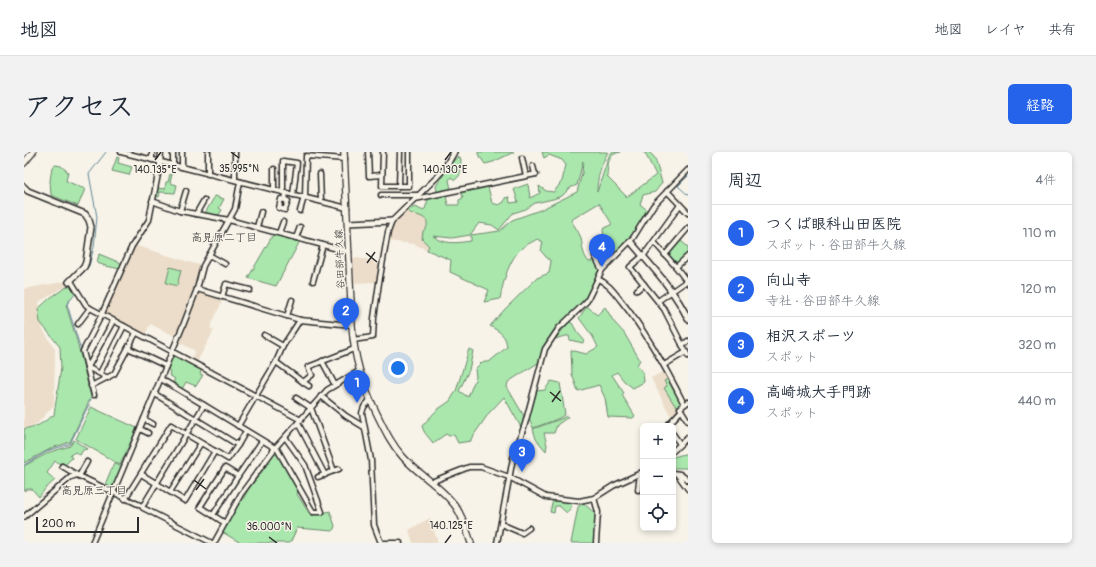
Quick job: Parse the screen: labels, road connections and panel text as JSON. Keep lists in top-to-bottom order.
{
  "streets": {
    "main road": ["谷田部牛久線"]
  },
  "districts": ["高見原二丁目", "高見原三丁目"],
  "scale_bar": "200 m",
  "page": {
    "header": "地図",
    "nav": ["地図", "レイヤ", "共有"],
    "title": "アクセス",
    "buttons": "経路",
    "heading": ["周辺", "4件"],
    "list": [
      {
        "mark": "1",
        "name": "つくば眼科山田医院",
        "note": "スポット · 谷田部牛久線",
        "value": "110 m"
      },
      {
        "mark": "2",
        "name": "向山寺",
        "note": "寺社 · 谷田部牛久線",
        "value": "120 m"
      },
      {
        "mark": "3",
        "name": "相沢スポーツ",
        "note": "スポット",
        "value": "320 m"
      },
      {
        "mark": "4",
        "name": "高崎城大手門跡",
        "note": "スポット",
        "value": "440 m"
      }
    ],
    "pins": [
      "4",
      "2",
      "1",
      "3"
    ],
    "map_buttons": ["+", "−"],
    "scale": "200 m"
  },
  "coordinates": [
    "35.995°N",
    "140.135°E",
    "140.130°E",
    "140.125°E",
    "36.000°N"
  ]
}
